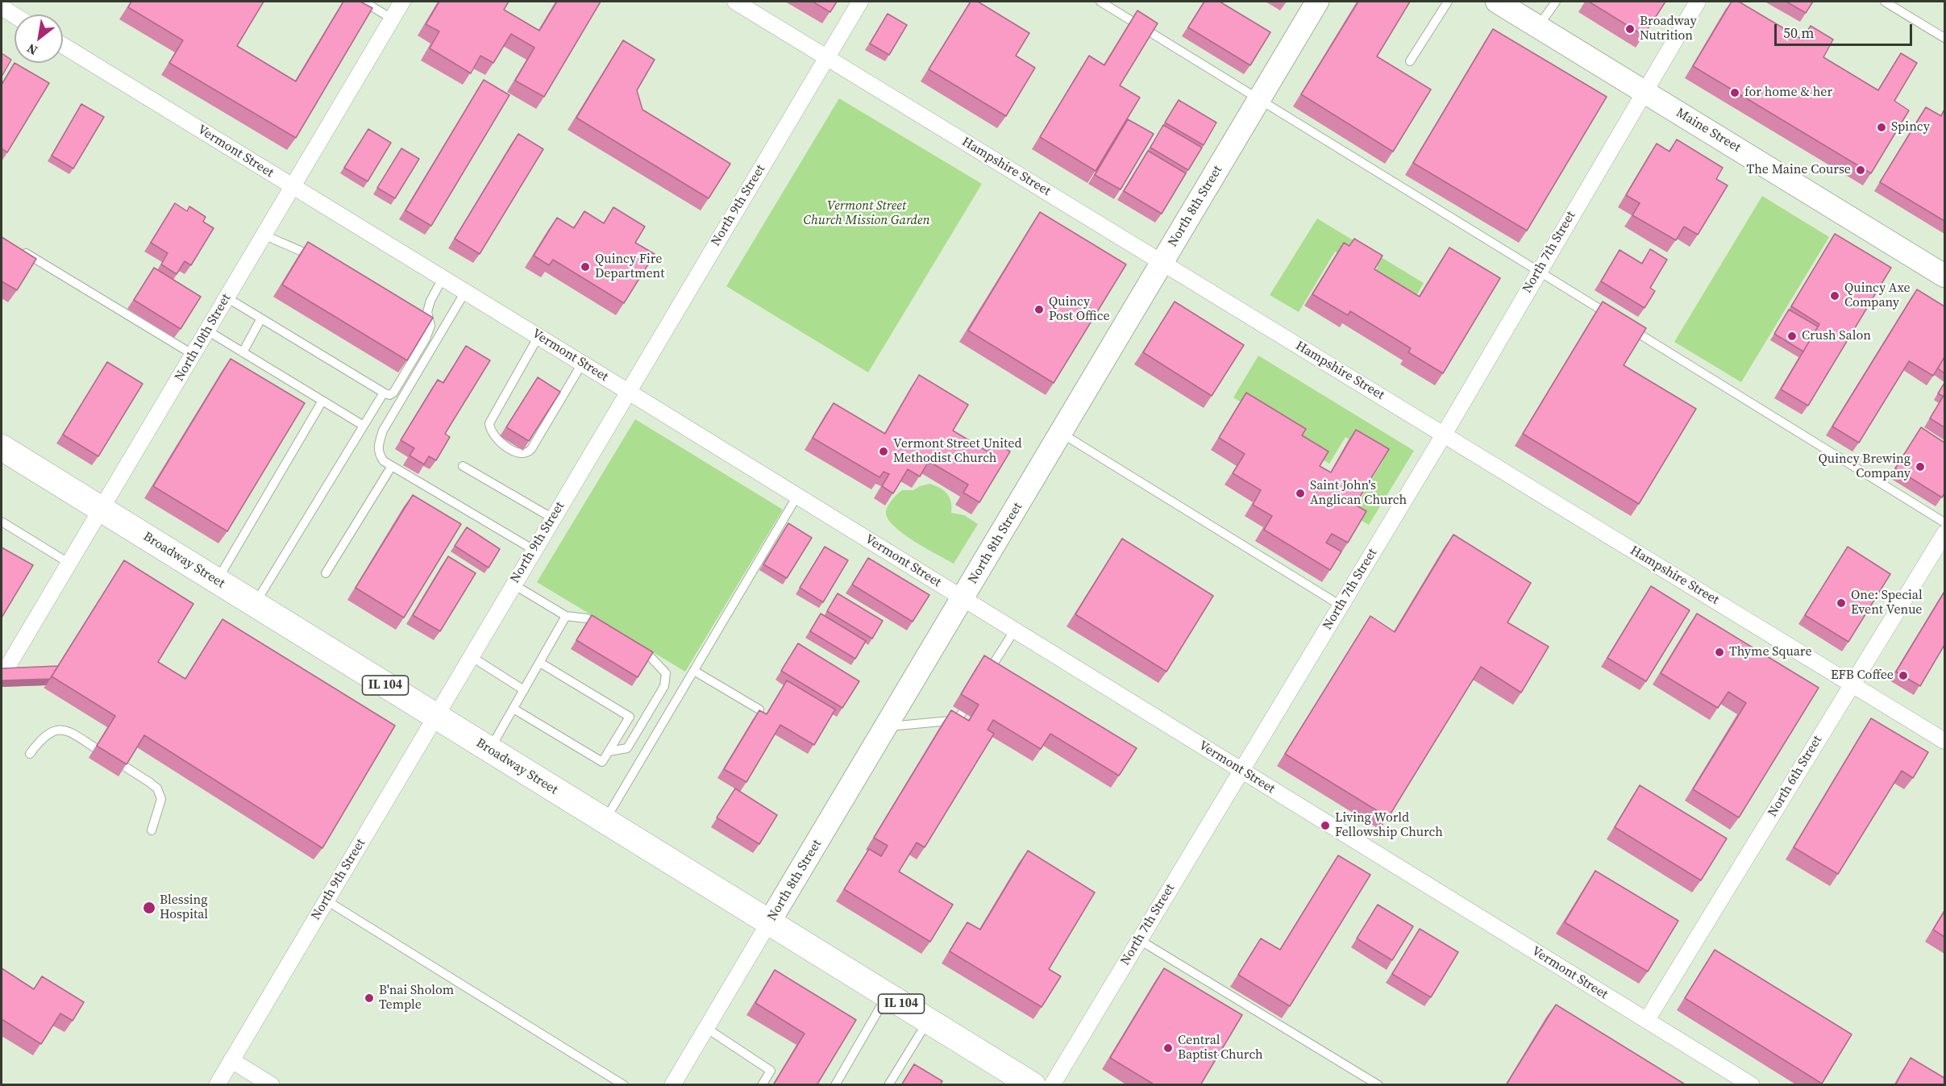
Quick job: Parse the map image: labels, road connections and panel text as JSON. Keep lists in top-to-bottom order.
{
  "streets": {
    "main road": ["Broadway Street", "IL 104"],
    "street": [
      "Maine Street",
      "Vermont Street",
      "Hampshire Street",
      "North 9th Street",
      "North 8th Street",
      "North 7th Street",
      "North 10th Street",
      "North 6th Street"
    ]
  },
  "crossings": [
    ["Maine Street", "North 7th Street"],
    ["Vermont Street", "North 9th Street"],
    ["Vermont Street", "North 8th Street"],
    ["Vermont Street", "North 7th Street"],
    ["Vermont Street", "North 10th Street"],
    ["Vermont Street", "North 6th Street"],
    ["Hampshire Street", "North 9th Street"],
    ["Hampshire Street", "North 8th Street"],
    ["Hampshire Street", "North 7th Street"],
    ["Hampshire Street", "North 6th Street"],
    ["North 9th Street", "Broadway Street"],
    ["North 8th Street", "Broadway Street"],
    ["North 10th Street", "Broadway Street"]
  ],
  "parks": ["Vermont Street Church Mission Garden"],
  "places": [
    "Broadway Nutrition",
    "for home & her",
    "Spincy",
    "The Maine Course",
    "Quincy Fire Department",
    "Quincy Axe Company",
    "Quincy Post Office",
    "Crush Salon",
    "Vermont Street United Methodist Church",
    "Quincy Brewing Company",
    "Saint John's Anglican Church",
    "One: Special Event Venue",
    "Thyme Square",
    "EFB Coffee",
    "Living World Fellowship Church",
    "Blessing Hospital",
    "B'nai Sholom Temple",
    "Central Baptist Church"
  ],
  "scale_bar": "50 m",
  "north": "bottom left"
}
